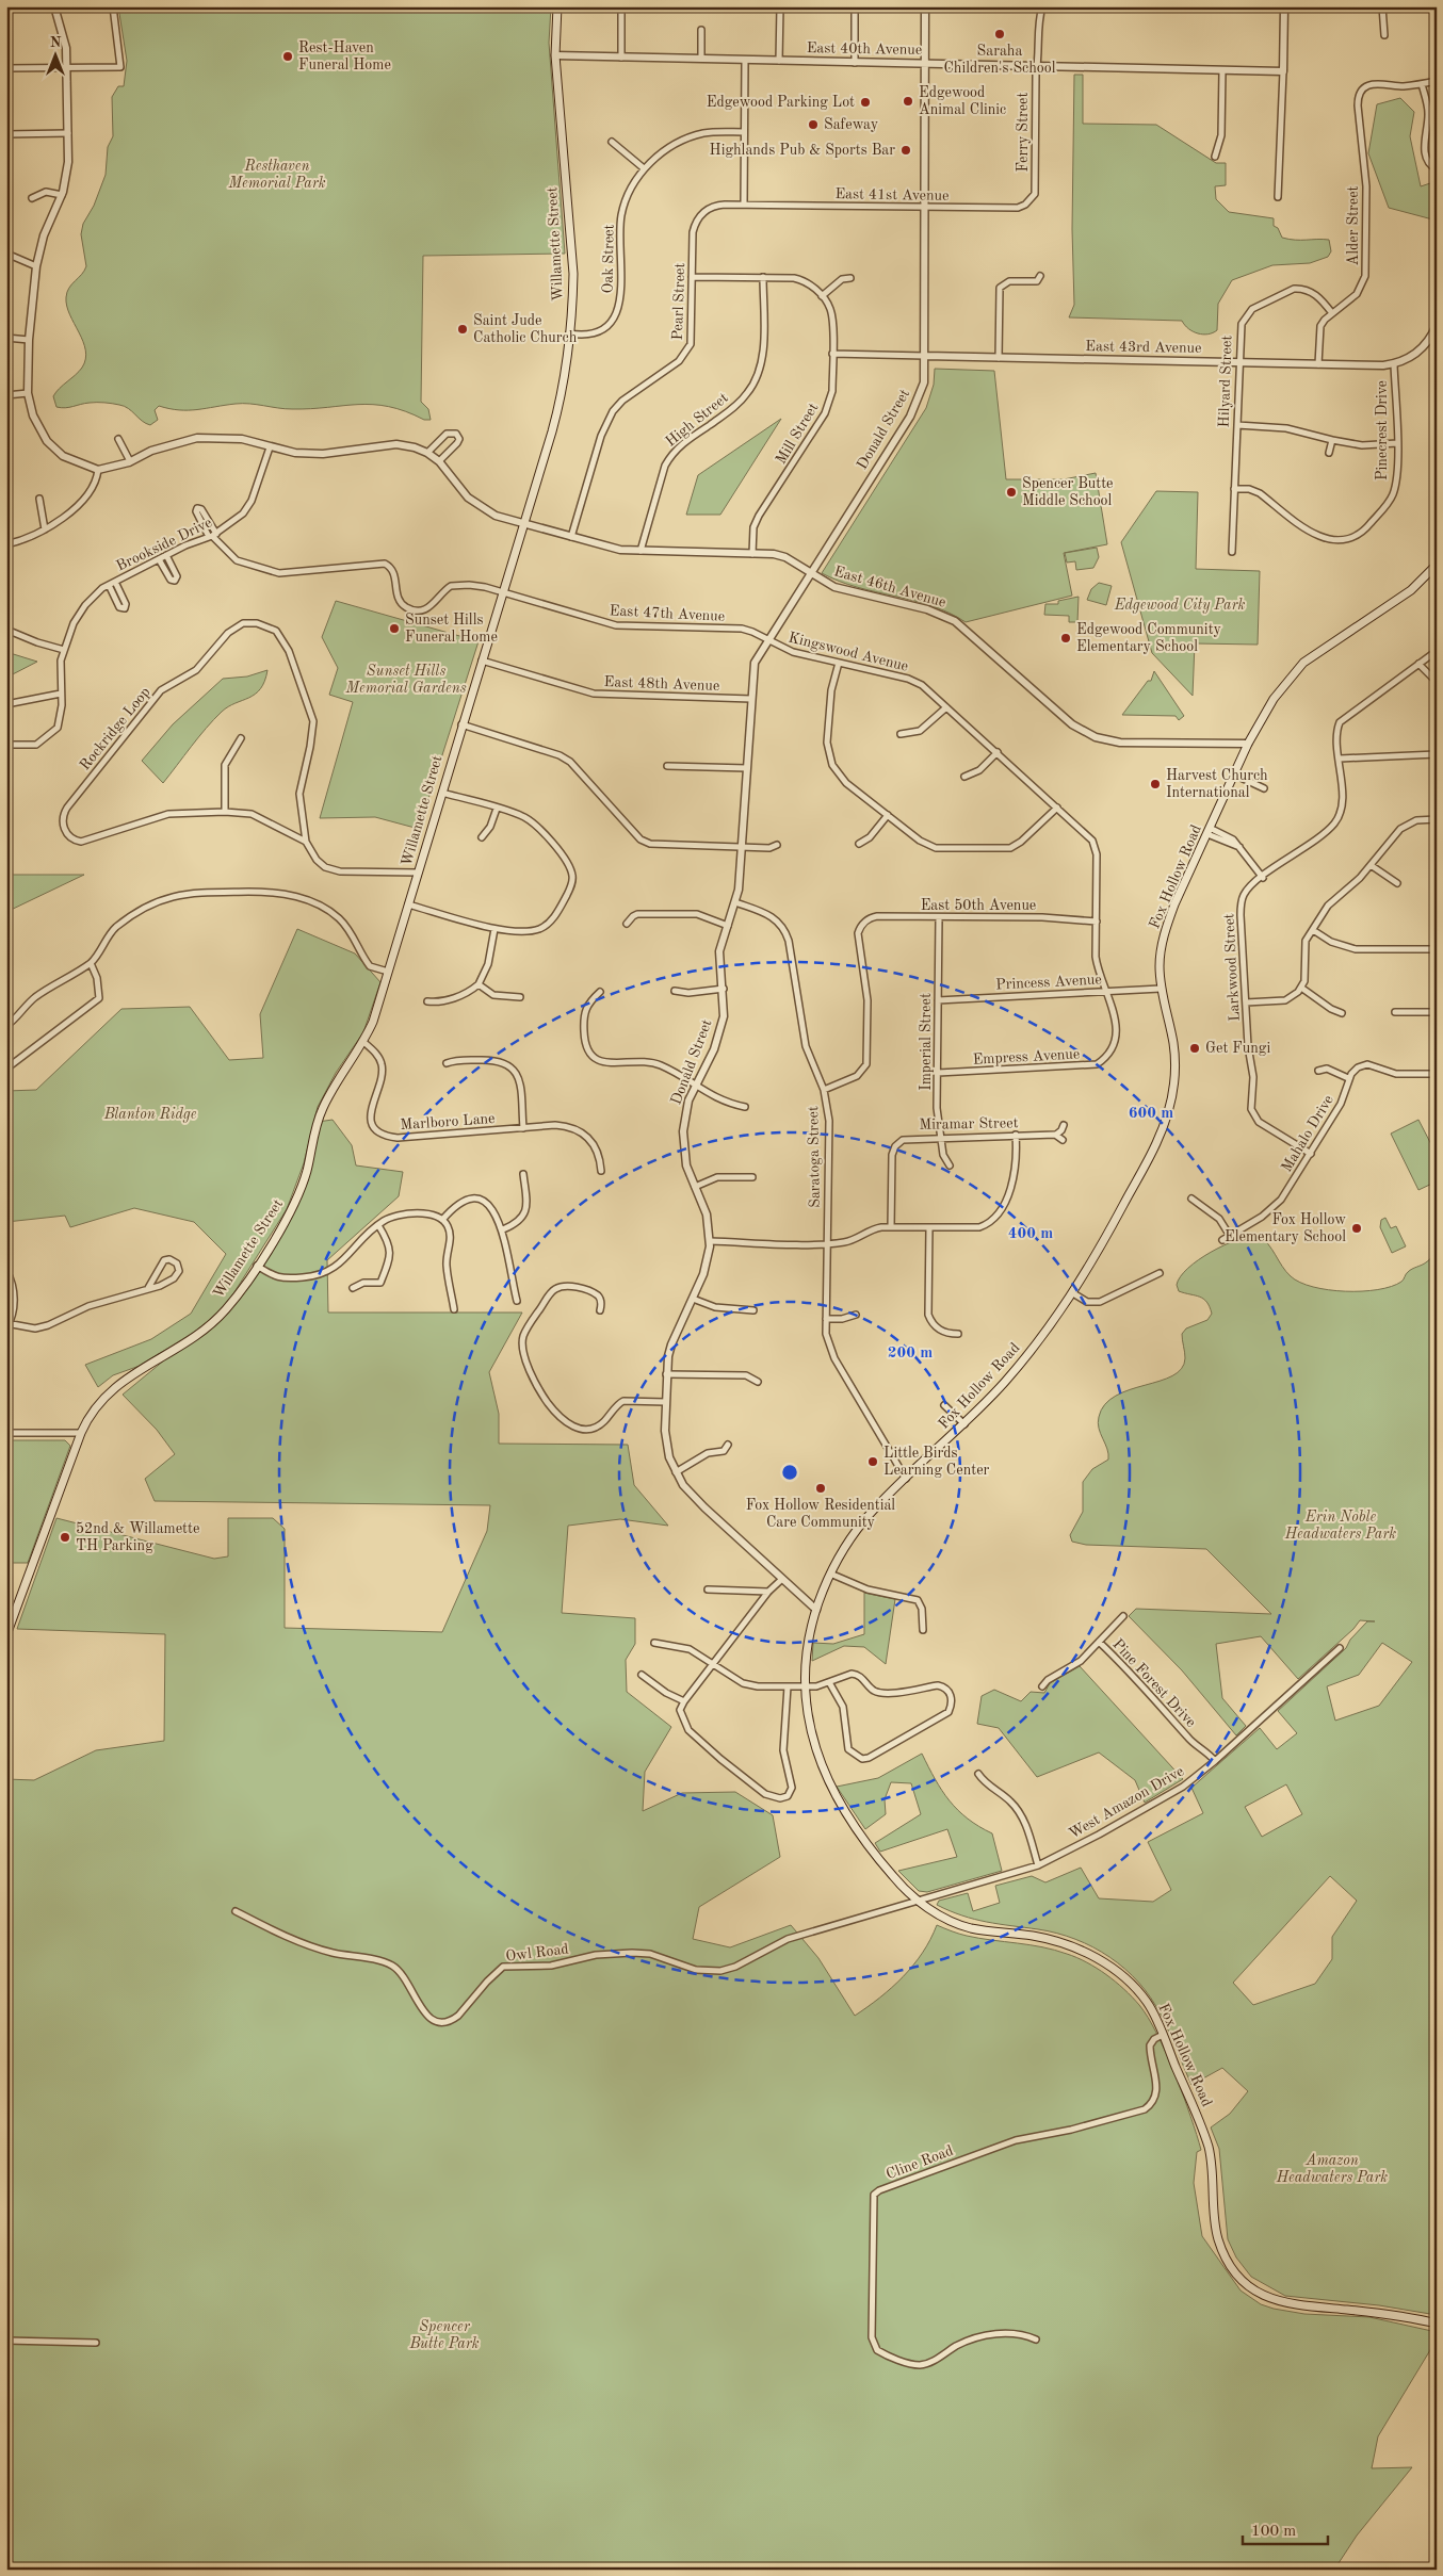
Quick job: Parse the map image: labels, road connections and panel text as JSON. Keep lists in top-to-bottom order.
{
  "streets": {
    "main road": ["Willamette Street", "Fox Hollow Road"],
    "street": [
      "East 40th Avenue",
      "Ferry Street",
      "East 41st Avenue",
      "Alder Street",
      "Oak Street",
      "Pearl Street",
      "East 43rd Avenue",
      "Hilyard Street",
      "High Street",
      "Donald Street",
      "Pinecrest Drive",
      "Mill Street",
      "Brookside Drive",
      "East 46th Avenue",
      "East 47th Avenue",
      "Kingswood Avenue",
      "East 48th Avenue",
      "Rockridge Loop",
      "East 50th Avenue",
      "Larkwood Street",
      "Princess Avenue",
      "Imperial Street",
      "Empress Avenue",
      "Marlboro Lane",
      "Miramar Street",
      "Mahalo Drive",
      "Saratoga Street",
      "Pine Forest Drive",
      "West Amazon Drive",
      "Owl Road",
      "Cline Road"
    ]
  },
  "crossings": [
    ["East 40th Avenue", "Ferry Street"],
    ["East 40th Avenue", "Willamette Street"],
    ["East 40th Avenue", "Donald Street"],
    ["Ferry Street", "East 41st Avenue"],
    ["East 41st Avenue", "Pearl Street"],
    ["East 41st Avenue", "Donald Street"],
    ["Alder Street", "East 43rd Avenue"],
    ["Alder Street", "Hilyard Street"],
    ["Willamette Street", "Oak Street"],
    ["Willamette Street", "East 46th Avenue"],
    ["Willamette Street", "East 47th Avenue"],
    ["Willamette Street", "East 48th Avenue"],
    ["Willamette Street", "Marlboro Lane"],
    ["Pearl Street", "East 46th Avenue"],
    ["East 43rd Avenue", "Hilyard Street"],
    ["East 43rd Avenue", "Donald Street"],
    ["East 43rd Avenue", "Pinecrest Drive"],
    ["East 43rd Avenue", "Mill Street"],
    ["Hilyard Street", "Pinecrest Drive"],
    ["High Street", "East 46th Avenue"],
    ["Donald Street", "East 46th Avenue"],
    ["Donald Street", "East 47th Avenue"],
    ["Donald Street", "Kingswood Avenue"],
    ["Donald Street", "East 48th Avenue"],
    ["Donald Street", "Fox Hollow Road"],
    ["Donald Street", "Saratoga Street"],
    ["Mill Street", "East 46th Avenue"],
    ["Brookside Drive", "East 46th Avenue"],
    ["Brookside Drive", "East 47th Avenue"],
    ["East 46th Avenue", "Fox Hollow Road"],
    ["East 47th Avenue", "Kingswood Avenue"],
    ["Kingswood Avenue", "East 50th Avenue"],
    ["Kingswood Avenue", "Princess Avenue"],
    ["Kingswood Avenue", "Empress Avenue"],
    ["Fox Hollow Road", "Princess Avenue"],
    ["Fox Hollow Road", "Saratoga Street"],
    ["Fox Hollow Road", "West Amazon Drive"],
    ["Fox Hollow Road", "Owl Road"],
    ["Fox Hollow Road", "Cline Road"],
    ["East 50th Avenue", "Imperial Street"],
    ["East 50th Avenue", "Saratoga Street"],
    ["Larkwood Street", "Mahalo Drive"],
    ["Princess Avenue", "Imperial Street"],
    ["Princess Avenue", "Empress Avenue"],
    ["Imperial Street", "Empress Avenue"],
    ["Imperial Street", "Miramar Street"],
    ["Pine Forest Drive", "West Amazon Drive"],
    ["West Amazon Drive", "Owl Road"]
  ],
  "parks": [
    "Resthaven Memorial Park",
    "Edgewood City Park",
    "Sunset Hills Memorial Gardens",
    "Blanton Ridge",
    "Erin Noble Headwaters Park",
    "Amazon Headwaters Park",
    "Spencer Butte Park"
  ],
  "places": [
    "Saraha Children's School",
    "Rest-Haven Funeral Home",
    "Edgewood Animal Clinic",
    "Edgewood Parking Lot",
    "Safeway",
    "Highlands Pub & Sports Bar",
    "Saint Jude Catholic Church",
    "Spencer Butte Middle School",
    "Sunset Hills Funeral Home",
    "Edgewood Community Elementary School",
    "Harvest Church International",
    "Get Fungi",
    "Fox Hollow Elementary School",
    "Little Birds Learning Center",
    "Fox Hollow Residential Care Community",
    "52nd & Willamette TH Parking"
  ],
  "scale_bar": "100 m",
  "north": "top",
  "rings": ["600 m", "400 m", "200 m"]
}
